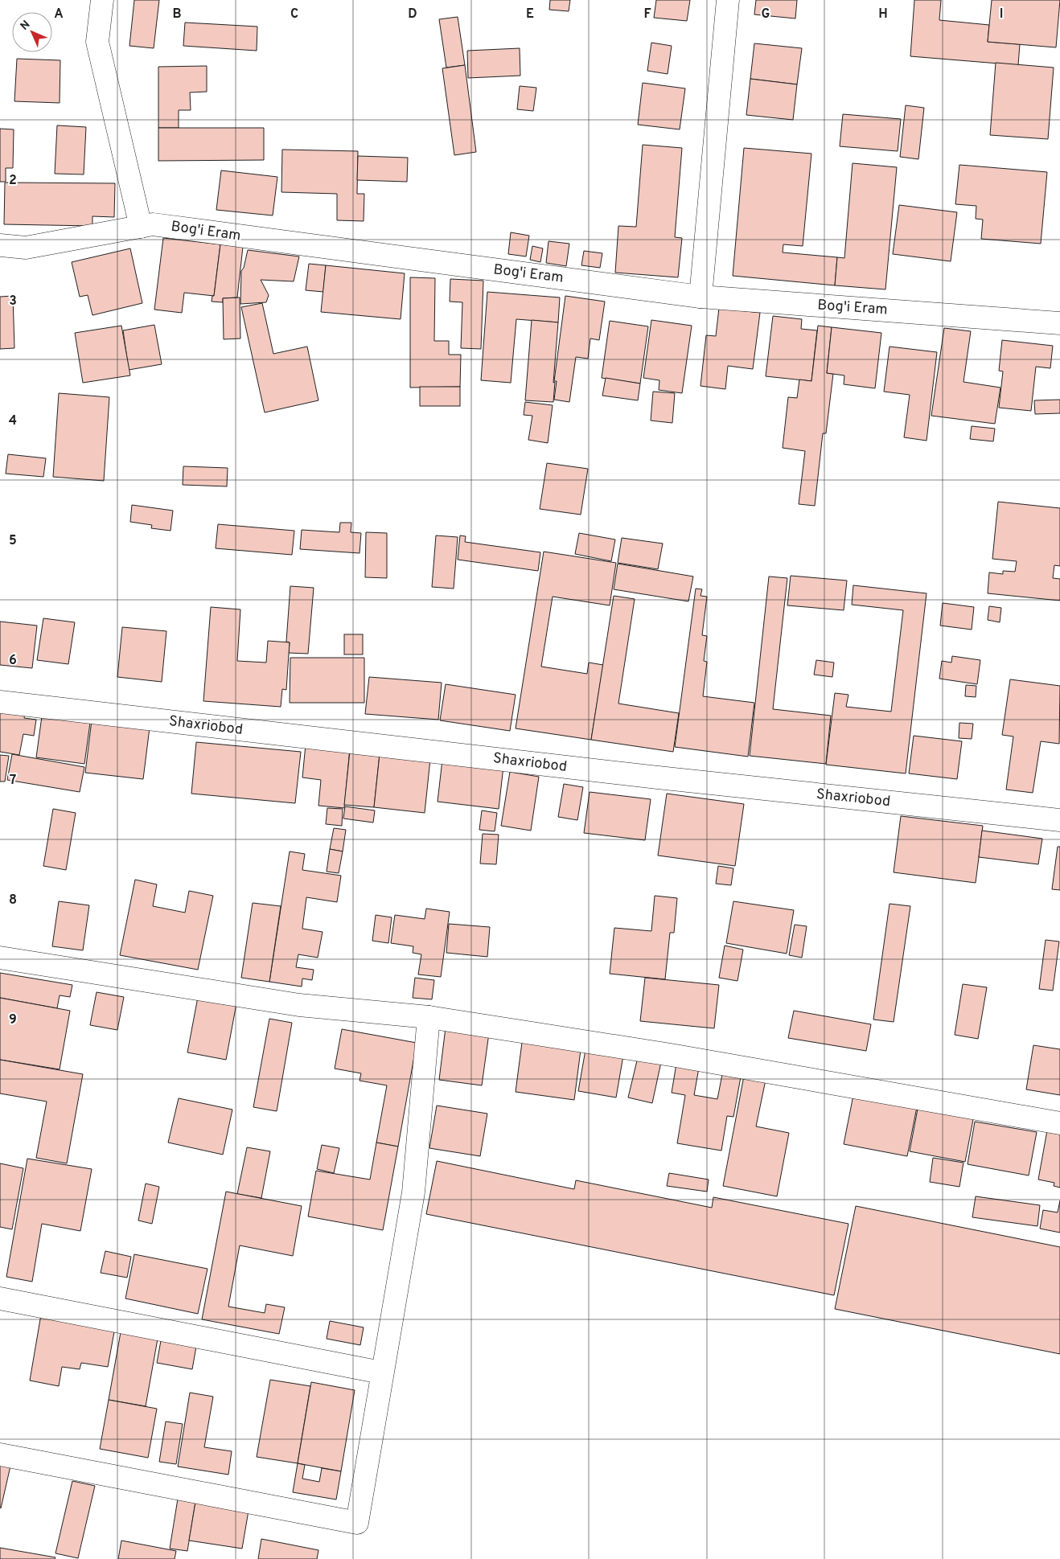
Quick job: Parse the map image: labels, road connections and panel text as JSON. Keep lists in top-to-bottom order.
{
  "streets": {
    "street": ["Bog'i Eram", "Shaxriobod"]
  },
  "north": "top left",
  "grid": {
    "columns": [
      "A",
      "B",
      "C",
      "D",
      "E",
      "F",
      "G",
      "H",
      "I"
    ],
    "rows": [
      "2",
      "3",
      "4",
      "5",
      "6",
      "7",
      "8",
      "9"
    ]
  }
}
